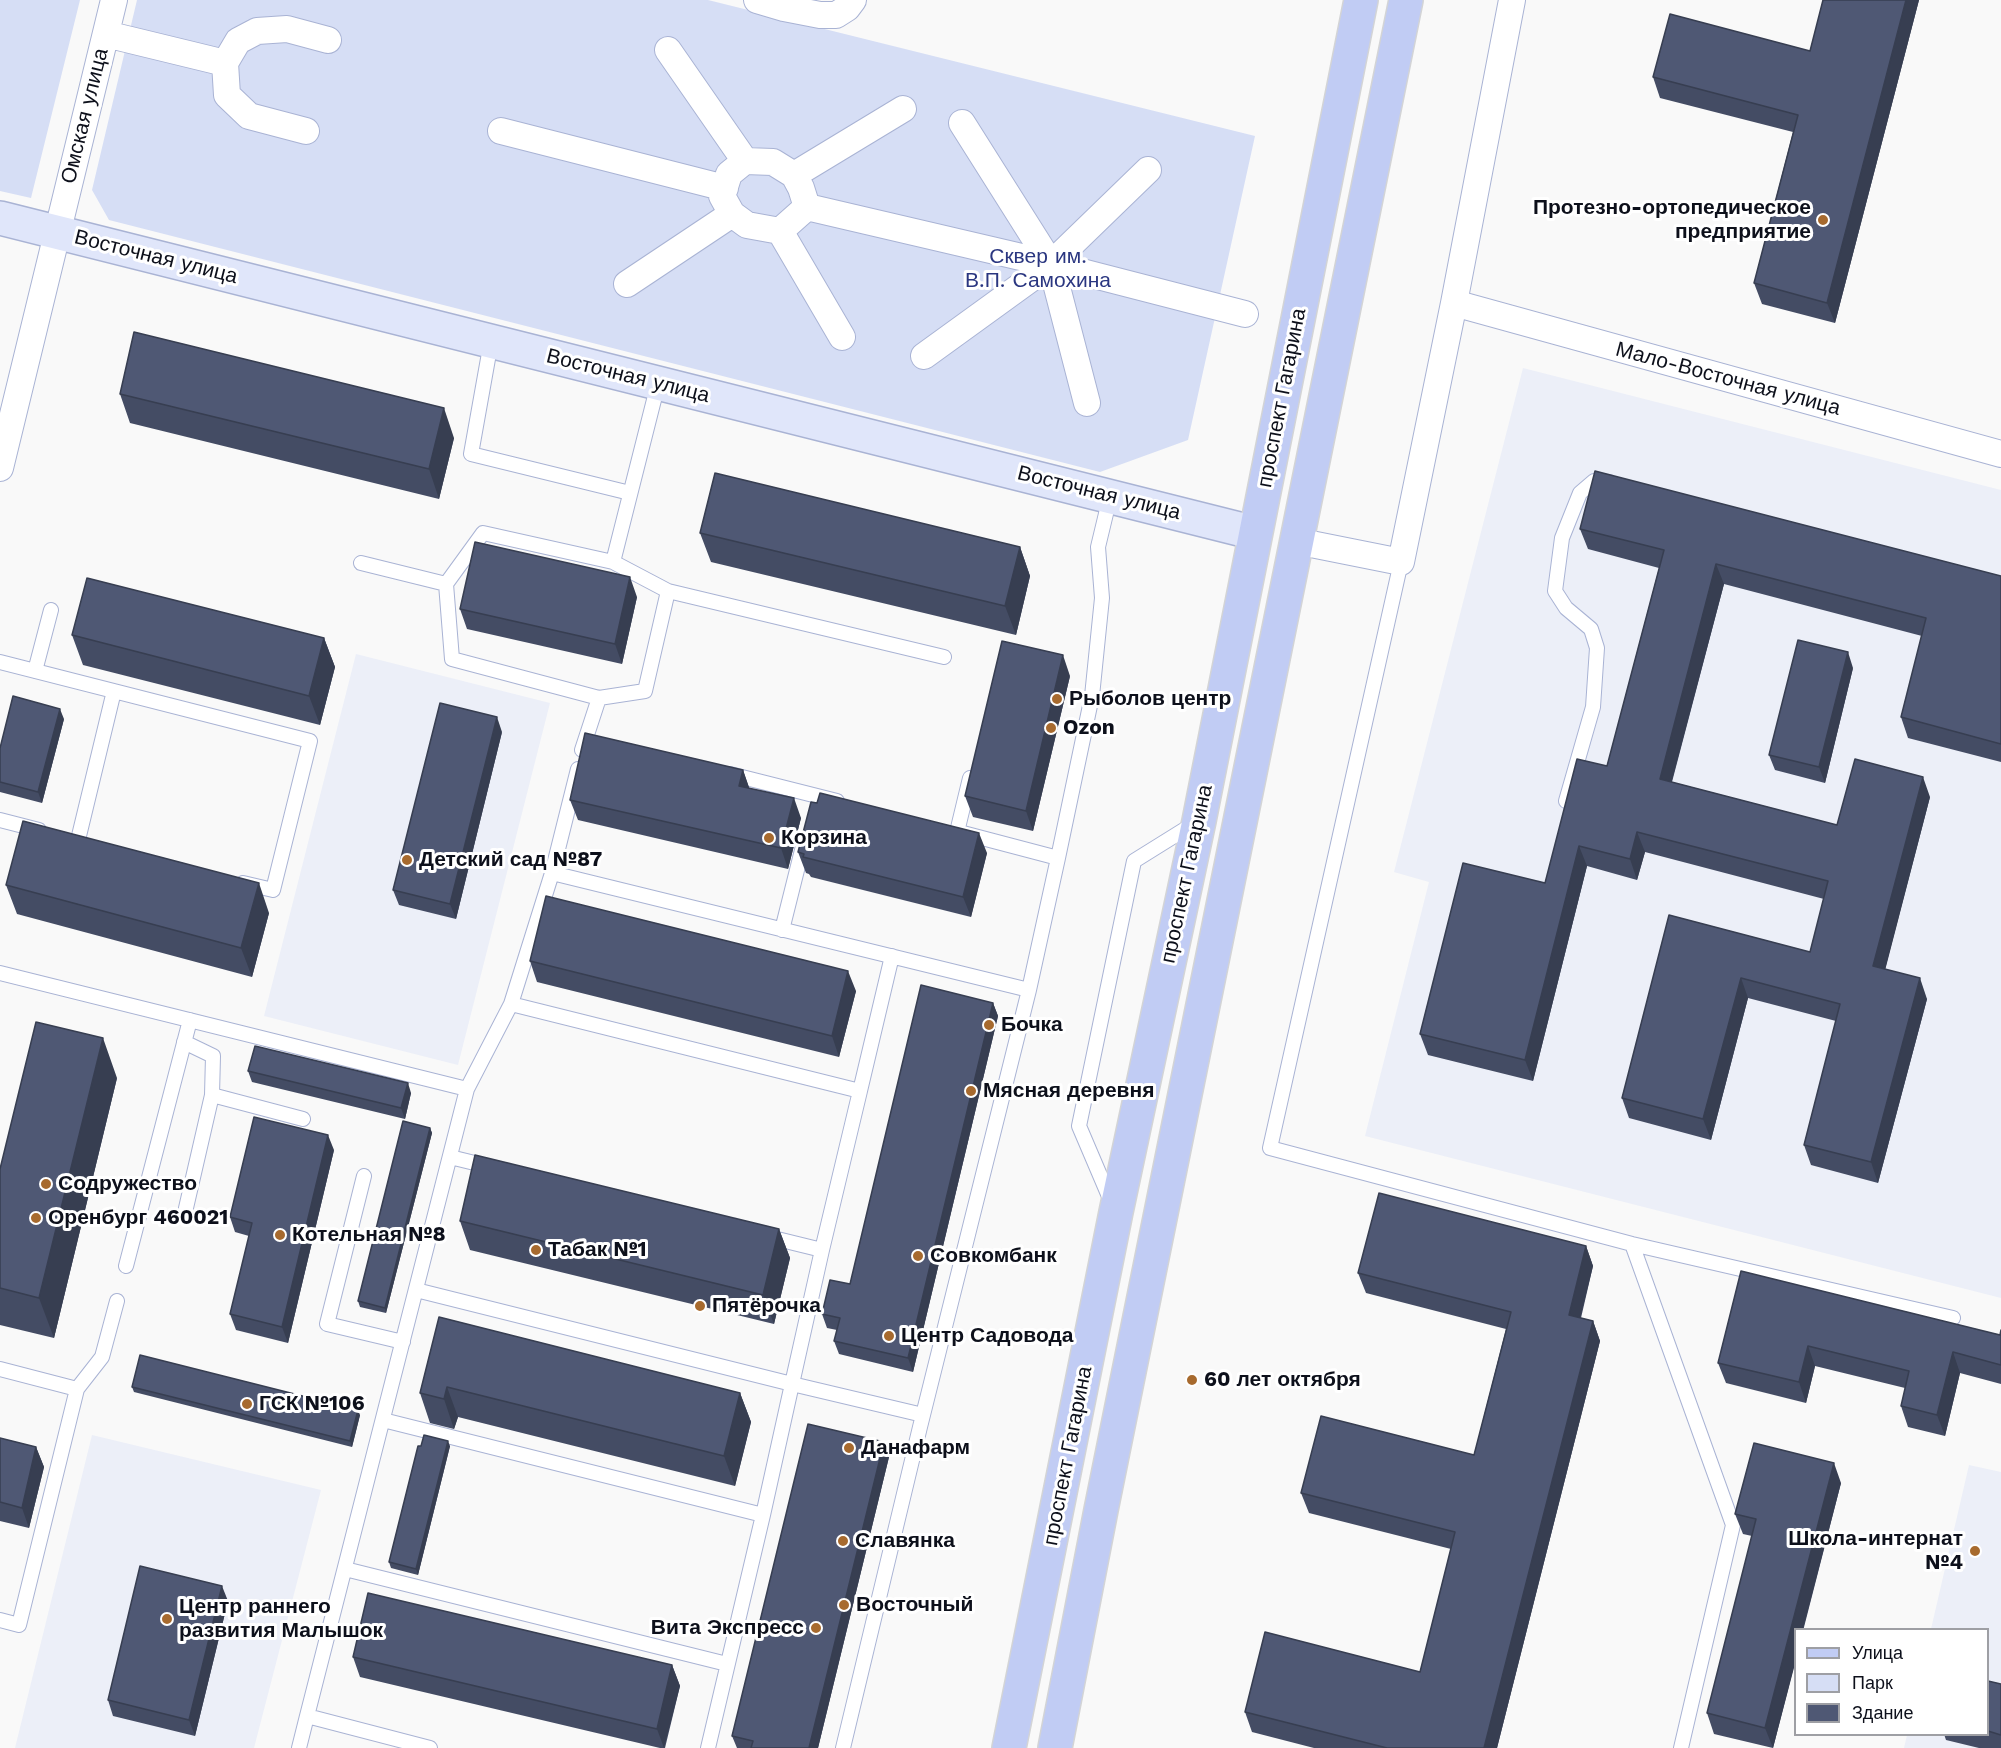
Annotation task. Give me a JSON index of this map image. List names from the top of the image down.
{
  "streets": {
    "main road": ["Восточная улица", "проспект Гагарина"],
    "street": ["Омская улица", "Мало-Восточная улица"]
  },
  "crossings": [
    ["Омская улица", "Восточная улица"],
    ["Восточная улица", "проспект Гагарина"]
  ],
  "parks": ["Сквер им. В.П. Самохина"],
  "places": [
    "Протезно-ортопедическое предприятие",
    "Рыболов центр",
    "Ozon",
    "Корзина",
    "Детский сад №87",
    "Бочка",
    "Мясная деревня",
    "Содружество",
    "Оренбург 460021",
    "Котельная №8",
    "Табак №1",
    "Совкомбанк",
    "Пятёрочка",
    "Центр Садовода",
    "60 лет октября",
    "ГСК №106",
    "Данафарм",
    "Славянка",
    "Школа-интернат №4",
    "Восточный",
    "Центр раннего развития Малышок",
    "Вита Экспресс"
  ],
  "legend": ["Улица", "Парк", "Здание"]
}
